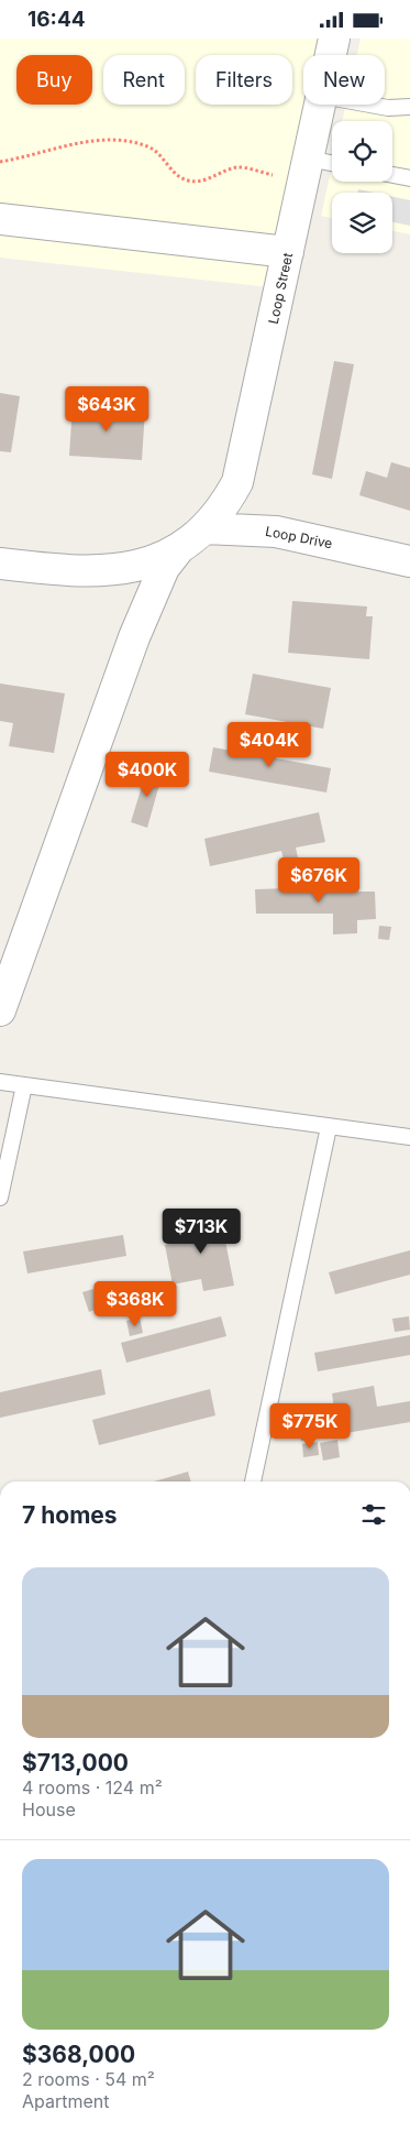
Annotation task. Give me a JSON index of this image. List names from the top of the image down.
{
  "streets": {
    "street": ["Loop Street", "Loop Drive"]
  },
  "crossings": [
    ["Loop Street", "Loop Drive"]
  ],
  "page": {
    "status": "16:44",
    "chip": [
      "Buy",
      "Rent",
      "Filters",
      "New"
    ],
    "price": [
      "$643K",
      "$404K",
      "$400K",
      "$676K",
      "$713K",
      "$368K",
      "$775K"
    ],
    "heading": "7 homes",
    "list": [
      {
        "name": "$713,000",
        "note": "4 rooms · 124 m² · House"
      },
      {
        "name": "$368,000",
        "note": "2 rooms · 54 m² · Apartment"
      }
    ]
  }
}
